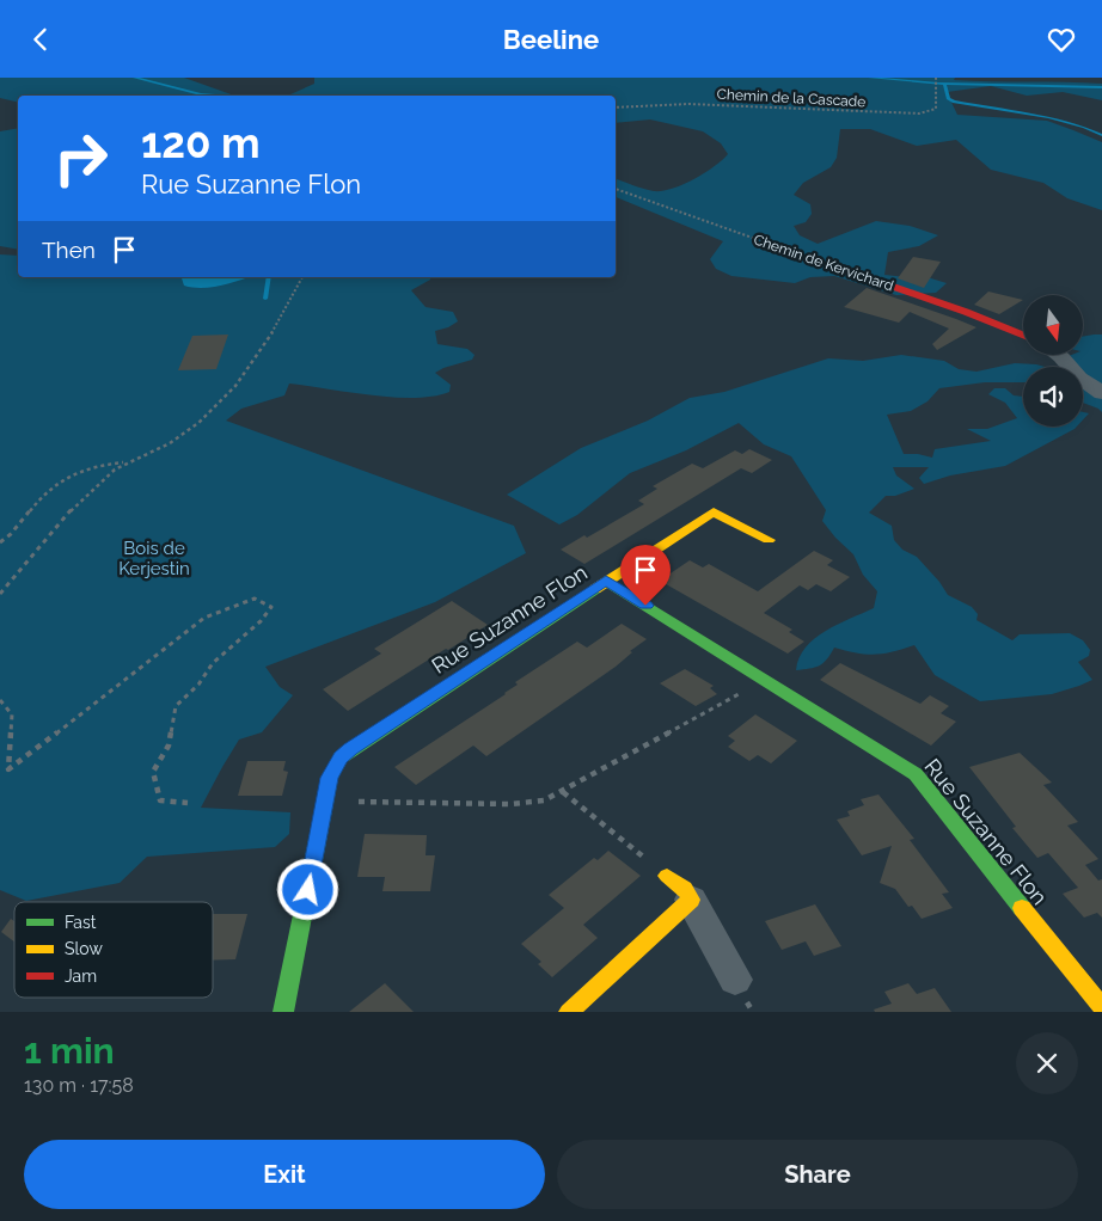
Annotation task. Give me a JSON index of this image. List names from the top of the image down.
{
  "streets": {
    "street": ["Chemin de Kervichard", "Rue Suzanne Flon"],
    "path": ["Chemin de la Cascade"]
  },
  "parks": ["Bois de Kerjestin"],
  "legend": ["Fast", "Slow", "Jam"],
  "north": "bottom",
  "page": {
    "header": "Beeline",
    "turn": ["120 m", "Rue Suzanne Flon"],
    "then": "Then",
    "heading": ["1 min", "130 m · 17:58"],
    "buttons": ["Exit", "Share"]
  }
}
